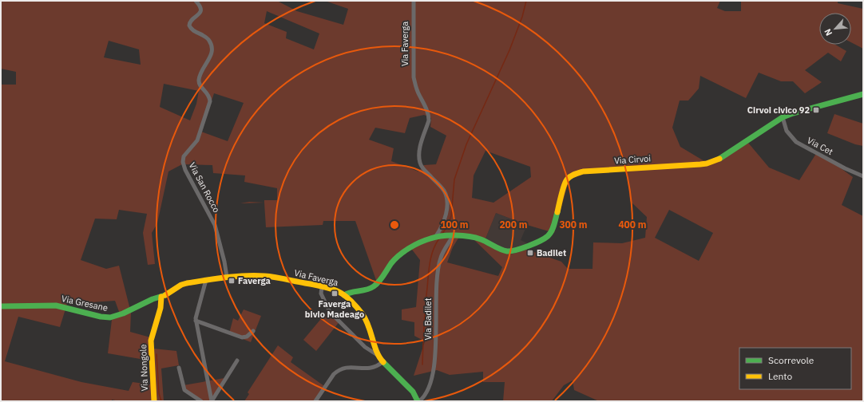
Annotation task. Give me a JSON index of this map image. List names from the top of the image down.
{
  "streets": {
    "street": [
      "Via Faverga",
      "Via Cet",
      "Via Cirvoi",
      "Via San Rocco",
      "Via Gresane",
      "Via Badilet",
      "Via Nongole"
    ]
  },
  "crossings": [
    ["Via Faverga", "Via Cirvoi"],
    ["Via Faverga", "Via San Rocco"],
    ["Via Faverga", "Via Gresane"],
    ["Via Faverga", "Via Nongole"],
    ["Via Cet", "Via Cirvoi"],
    ["Via Cirvoi", "Via Badilet"],
    ["Via Gresane", "Via Nongole"]
  ],
  "places": {
    "transit": [
      "Cirvoi civico 92",
      "Badilet",
      "Faverga",
      "Faverga bivio Madeago"
    ]
  },
  "legend": ["Scorrevole", "Lento"],
  "north": "bottom left",
  "rings": [
    "100 m",
    "200 m",
    "300 m",
    "400 m"
  ]
}
